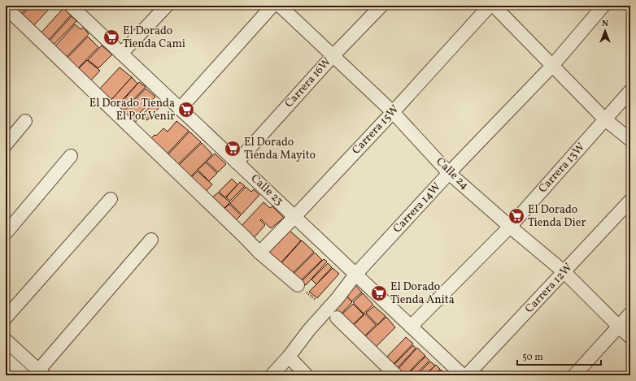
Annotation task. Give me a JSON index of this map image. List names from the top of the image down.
{
  "streets": {
    "street": [
      "Carrera 16W",
      "Carrera 15W",
      "Carrera 13W",
      "Calle 24",
      "Calle 23",
      "Carrera 14W",
      "Carrera 12W"
    ]
  },
  "crossings": [
    ["Carrera 16W", "Calle 24"],
    ["Carrera 16W", "Calle 23"],
    ["Carrera 15W", "Calle 24"],
    ["Carrera 15W", "Calle 23"],
    ["Carrera 13W", "Calle 24"],
    ["Carrera 13W", "Calle 23"],
    ["Calle 24", "Carrera 14W"],
    ["Calle 24", "Carrera 12W"],
    ["Calle 23", "Carrera 14W"]
  ],
  "places": {
    "supermarket": [
      "El Dorado Tienda Cami",
      "El Dorado Tienda El Por Venir",
      "El Dorado Tienda Mayito",
      "El Dorado Tienda Dier",
      "El Dorado Tienda Anita"
    ]
  },
  "scale_bar": "50 m",
  "north": "top"
}
